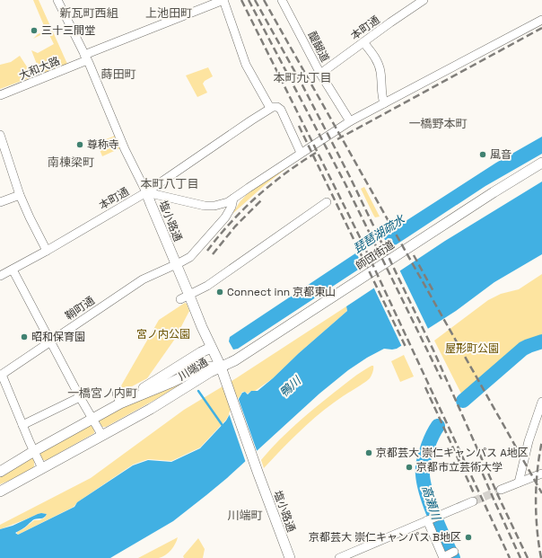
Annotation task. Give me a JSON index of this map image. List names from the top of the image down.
{
  "streets": {
    "street": [
      "本町通",
      "醍醐道",
      "大和大路",
      "塩小路通",
      "師団街道",
      "鞘町通",
      "川端通"
    ]
  },
  "crossings": [
    ["本町通", "醍醐道"],
    ["本町通", "塩小路通"],
    ["大和大路", "塩小路通"],
    ["塩小路通", "師団街道"],
    ["塩小路通", "鞘町通"],
    ["塩小路通", "川端通"],
    ["師団街道", "川端通"]
  ],
  "districts": [
    "新瓦町西組",
    "上池田町",
    "蒔田町",
    "本町九丁目",
    "一橋野本町",
    "南棟梁町",
    "本町八丁目",
    "一橋宮ノ内町",
    "川端町"
  ],
  "water": ["琵琶湖疏水", "鴨川", "高瀬川"],
  "parks": ["宮ノ内公園", "屋形町公園"],
  "places": [
    "三十三間堂",
    "尊称寺",
    "風音",
    "Connect inn 京都東山",
    "昭和保育園",
    "京都芸大 崇仁キャンパス A地区",
    "京都市立芸術大学",
    "京都芸大 崇仁キャンパス B地区"
  ]
}
